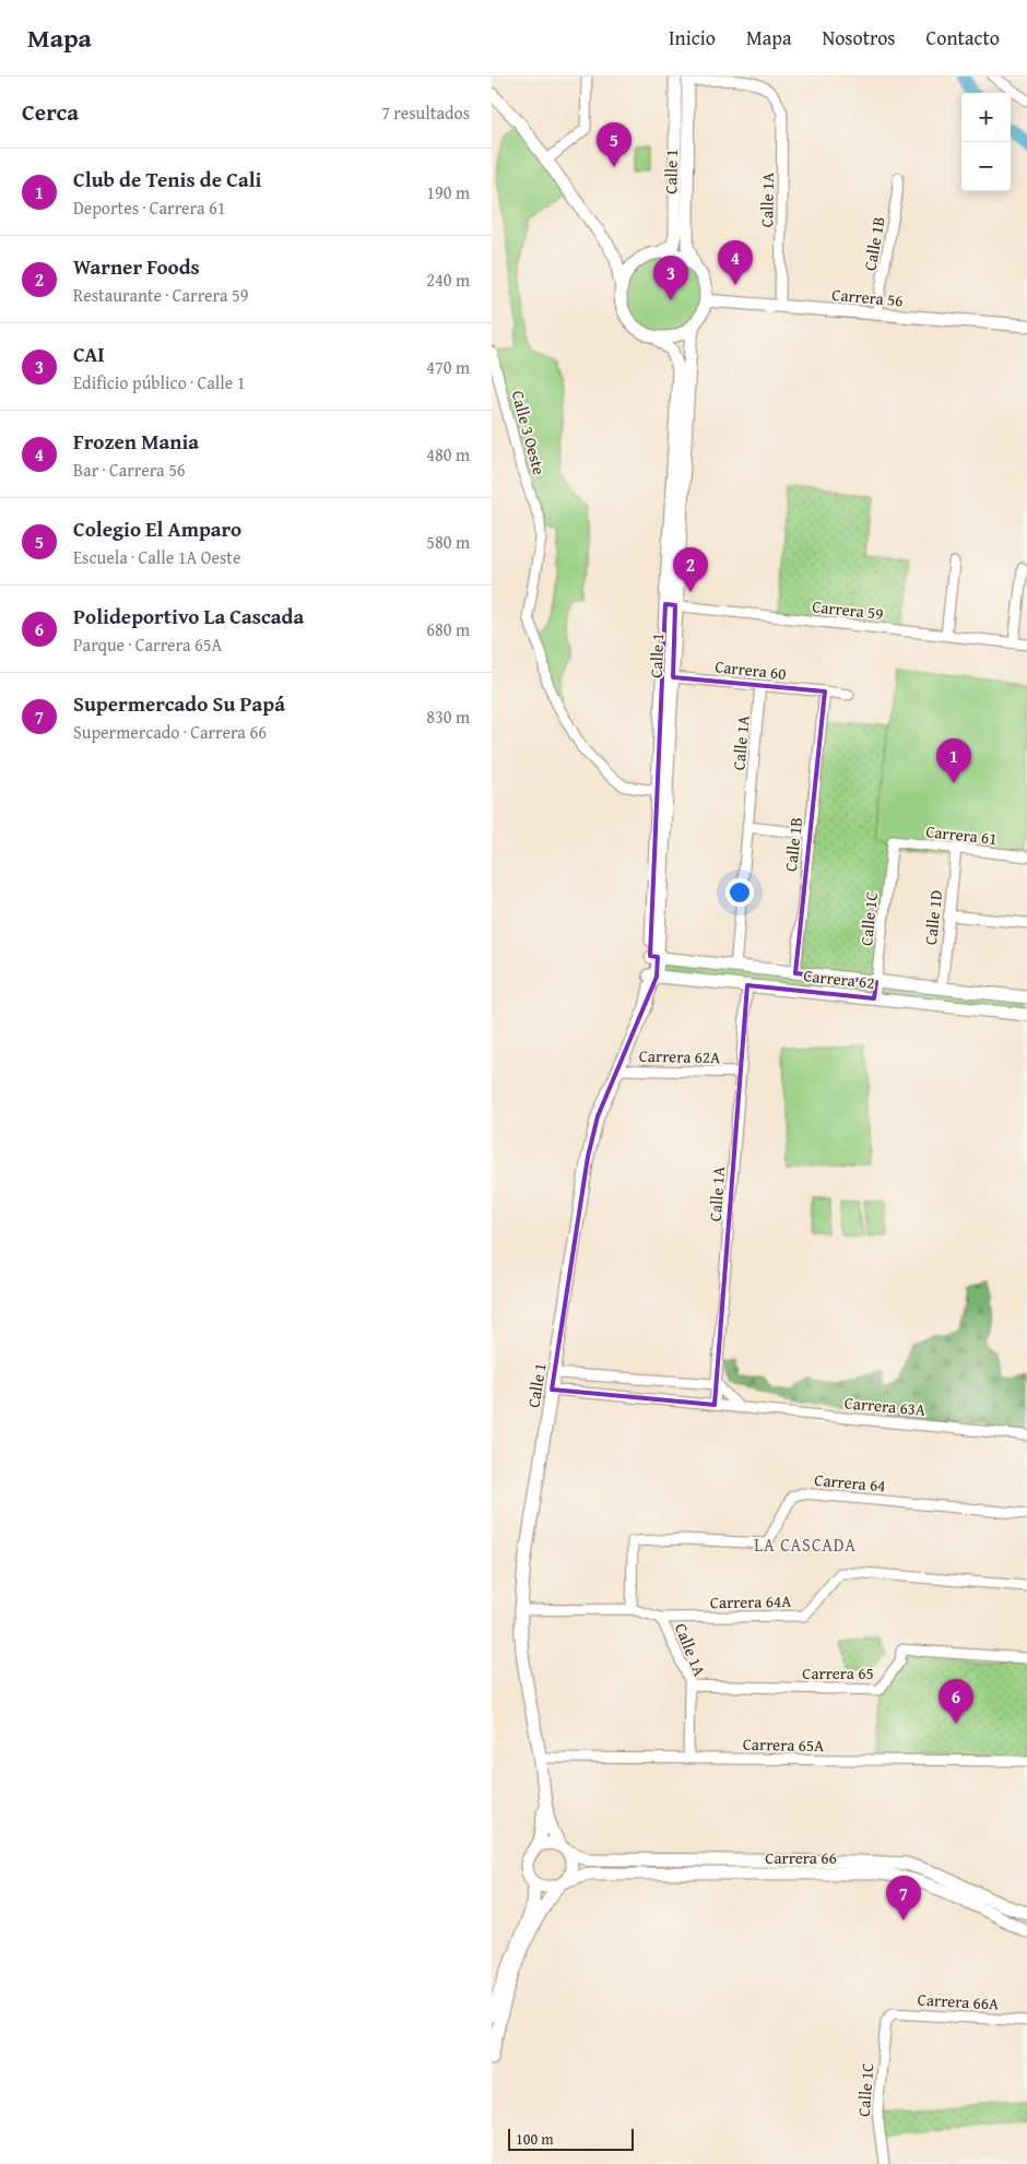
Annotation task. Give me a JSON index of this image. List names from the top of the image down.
{
  "streets": {
    "main road": [
      "Calle 1",
      "Carrera 56",
      "Carrera 62",
      "Carrera 66"
    ],
    "street": [
      "Calle 1A",
      "Calle 1B",
      "Calle 3 Oeste",
      "Carrera 59",
      "Carrera 60",
      "Carrera 61",
      "Calle 1D",
      "Calle 1C",
      "Carrera 62A",
      "Carrera 63A",
      "Carrera 64",
      "Carrera 64A",
      "Carrera 65",
      "Carrera 65A",
      "Carrera 66A"
    ]
  },
  "crossings": [
    ["Calle 1", "Calle 1A"],
    ["Calle 1", "Carrera 56"],
    ["Calle 1", "Calle 3 Oeste"],
    ["Calle 1", "Carrera 59"],
    ["Calle 1", "Carrera 60"],
    ["Calle 1", "Carrera 62"],
    ["Calle 1", "Carrera 62A"],
    ["Calle 1", "Carrera 63A"],
    ["Calle 1", "Carrera 64A"],
    ["Calle 1", "Carrera 65A"],
    ["Calle 1", "Carrera 66"],
    ["Calle 1A", "Carrera 56"],
    ["Calle 1A", "Carrera 60"],
    ["Calle 1A", "Carrera 62"],
    ["Calle 1A", "Carrera 62A"],
    ["Calle 1A", "Carrera 63A"],
    ["Calle 1A", "Carrera 64A"],
    ["Calle 1A", "Carrera 65"],
    ["Calle 1A", "Carrera 65A"],
    ["Calle 1B", "Carrera 56"],
    ["Calle 1B", "Carrera 60"],
    ["Calle 1B", "Carrera 62"],
    ["Carrera 61", "Calle 1D"],
    ["Carrera 61", "Calle 1C"],
    ["Calle 1D", "Carrera 62"],
    ["Calle 1C", "Carrera 62"],
    ["Calle 1C", "Carrera 66A"],
    ["Carrera 64", "Carrera 64A"]
  ],
  "districts": ["LA CASCADA"],
  "scale_bar": "100 m",
  "page": {
    "header": "Mapa",
    "nav": [
      "Inicio",
      "Mapa",
      "Nosotros",
      "Contacto"
    ],
    "heading": ["Cerca", "7 resultados"],
    "map_buttons": ["+", "−"],
    "pins": [
      "5",
      "4",
      "3",
      "2",
      "1",
      "6",
      "7"
    ],
    "list": [
      {
        "mark": "1",
        "name": "Club de Tenis de Cali",
        "note": "Deportes · Carrera 61",
        "value": "190 m"
      },
      {
        "mark": "2",
        "name": "Warner Foods",
        "note": "Restaurante · Carrera 59",
        "value": "240 m"
      },
      {
        "mark": "3",
        "name": "CAI",
        "note": "Edificio público · Calle 1",
        "value": "470 m"
      },
      {
        "mark": "4",
        "name": "Frozen Mania",
        "note": "Bar · Carrera 56",
        "value": "480 m"
      },
      {
        "mark": "5",
        "name": "Colegio El Amparo",
        "note": "Escuela · Calle 1A Oeste",
        "value": "580 m"
      },
      {
        "mark": "6",
        "name": "Polideportivo La Cascada",
        "note": "Parque · Carrera 65A",
        "value": "680 m"
      },
      {
        "mark": "7",
        "name": "Supermercado Su Papá",
        "note": "Supermercado · Carrera 66",
        "value": "830 m"
      }
    ],
    "scale": "100 m"
  }
}
